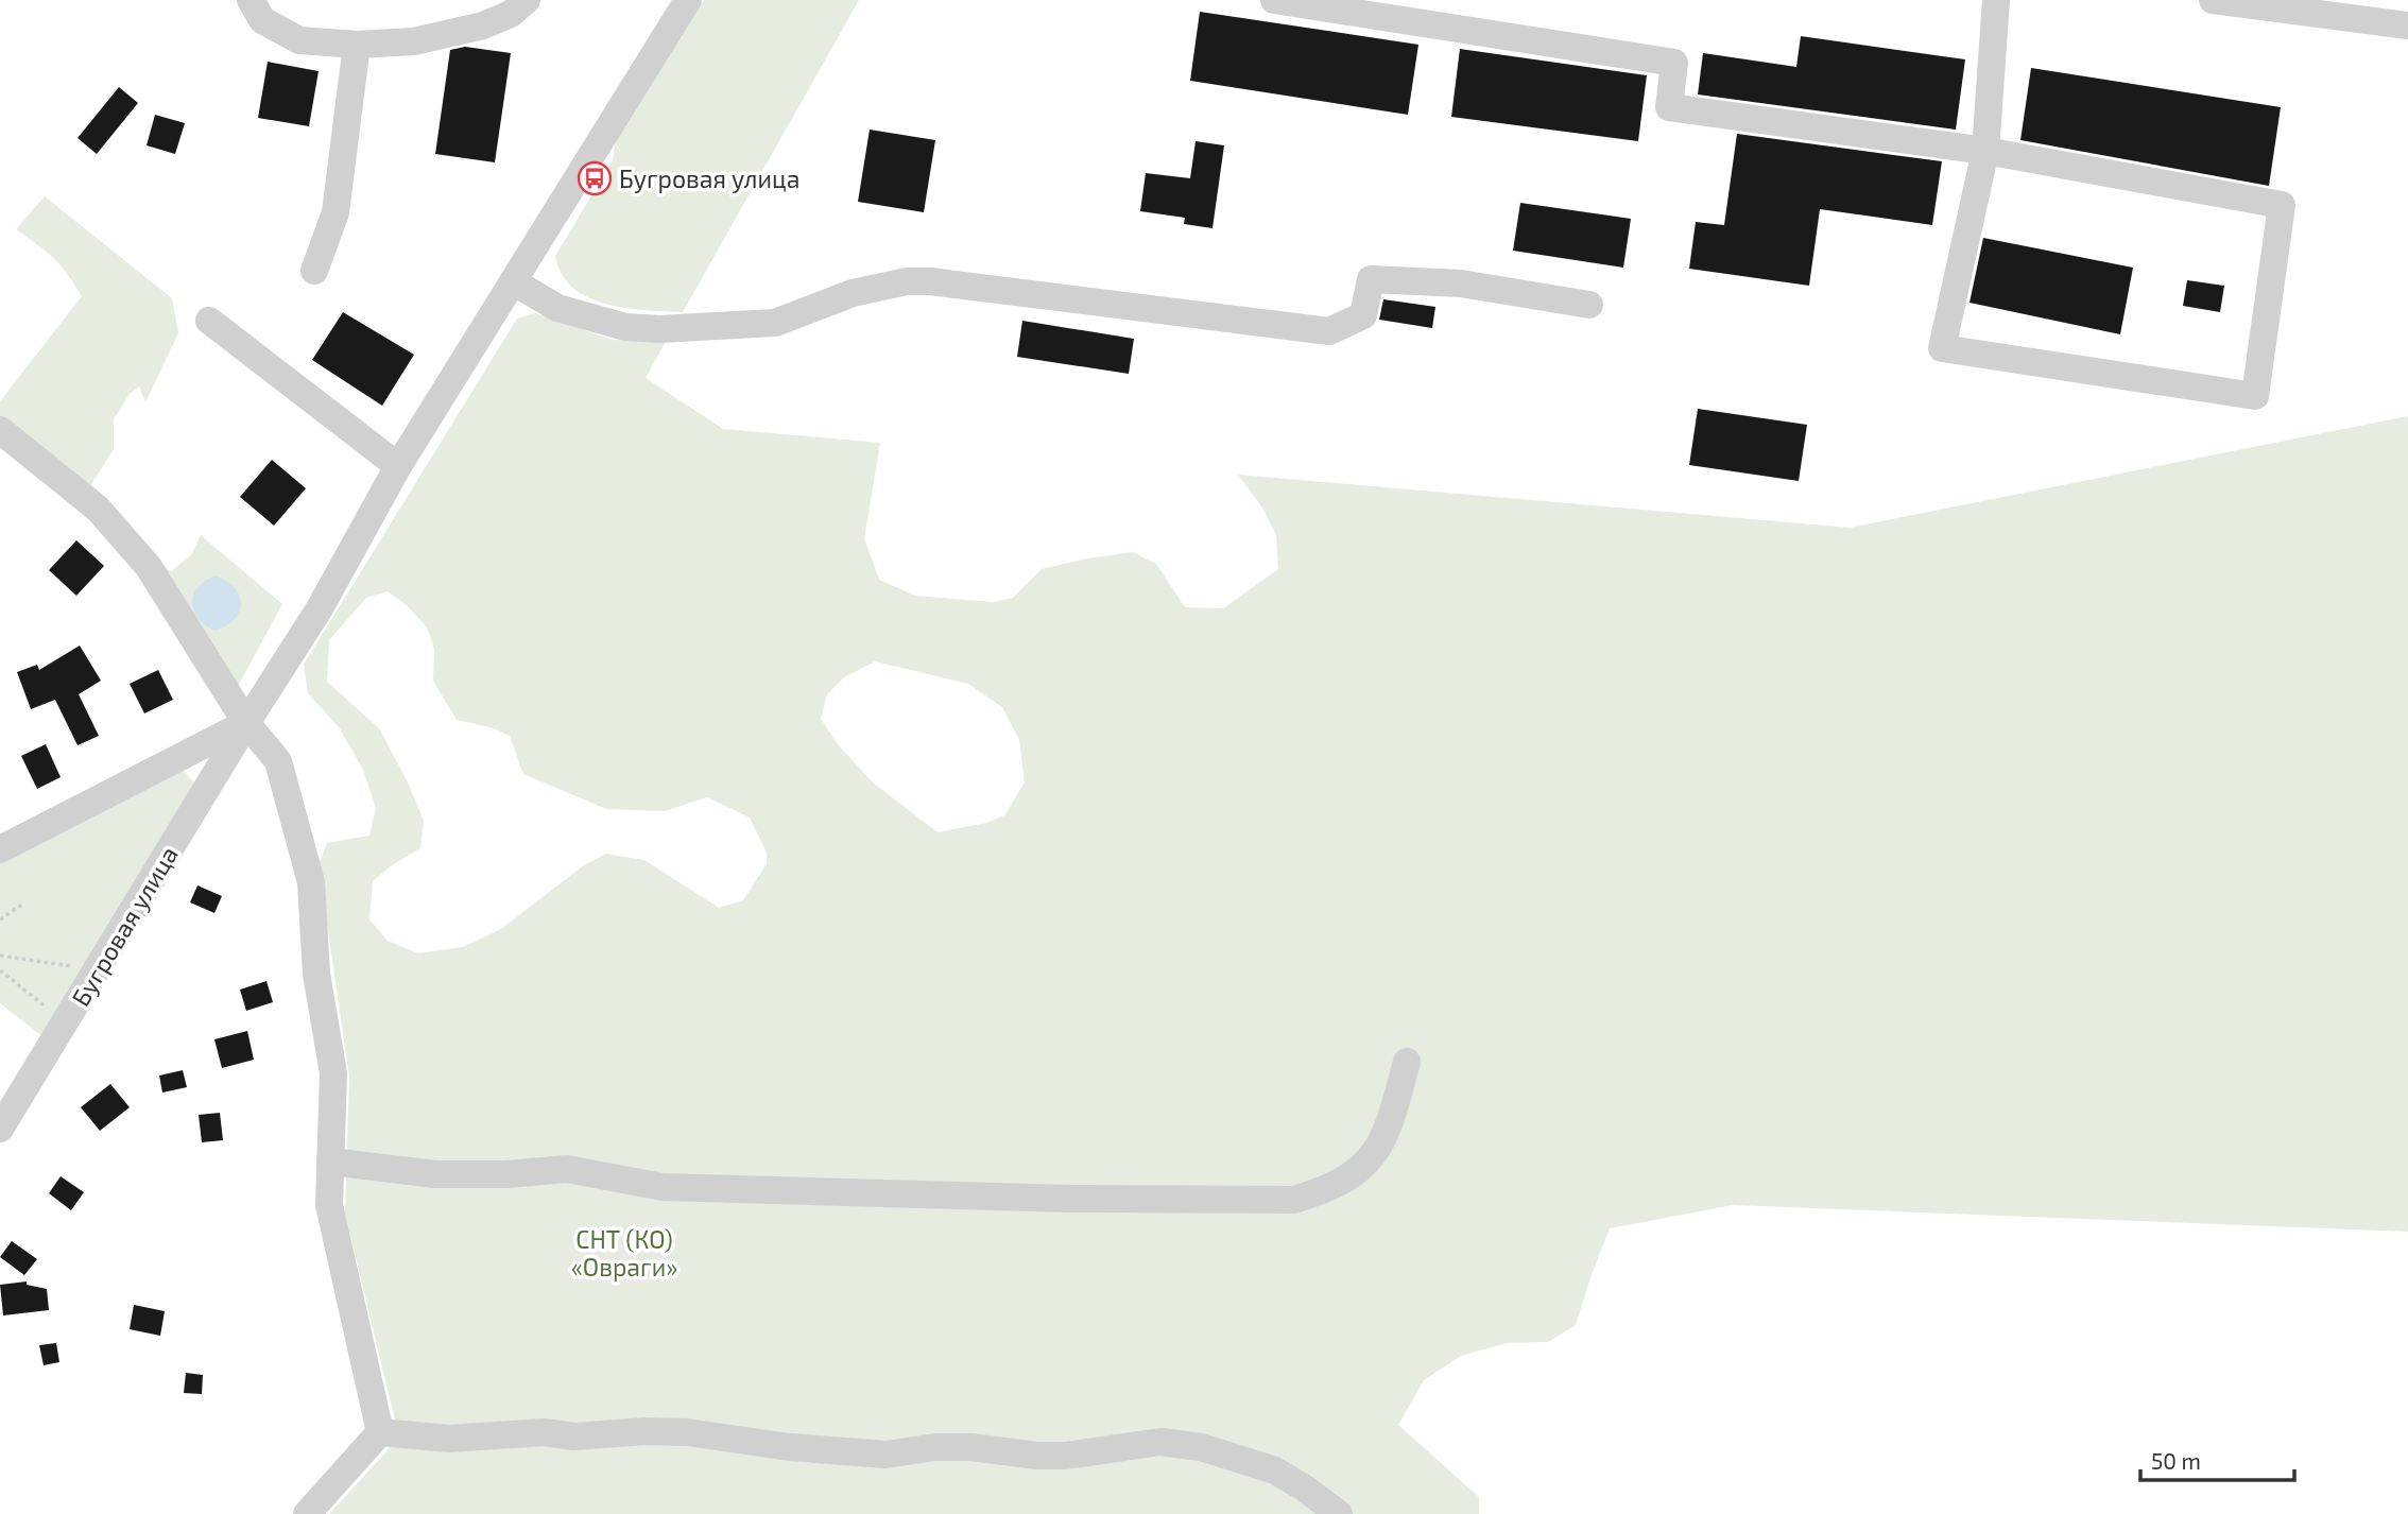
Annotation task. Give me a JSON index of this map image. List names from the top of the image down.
{
  "streets": {
    "street": ["Бугровая улица"]
  },
  "parks": ["СНТ (КО) «Овраги»"],
  "places": {
    "bus stop": ["Бугровая улица"]
  },
  "scale_bar": "50 m"
}
